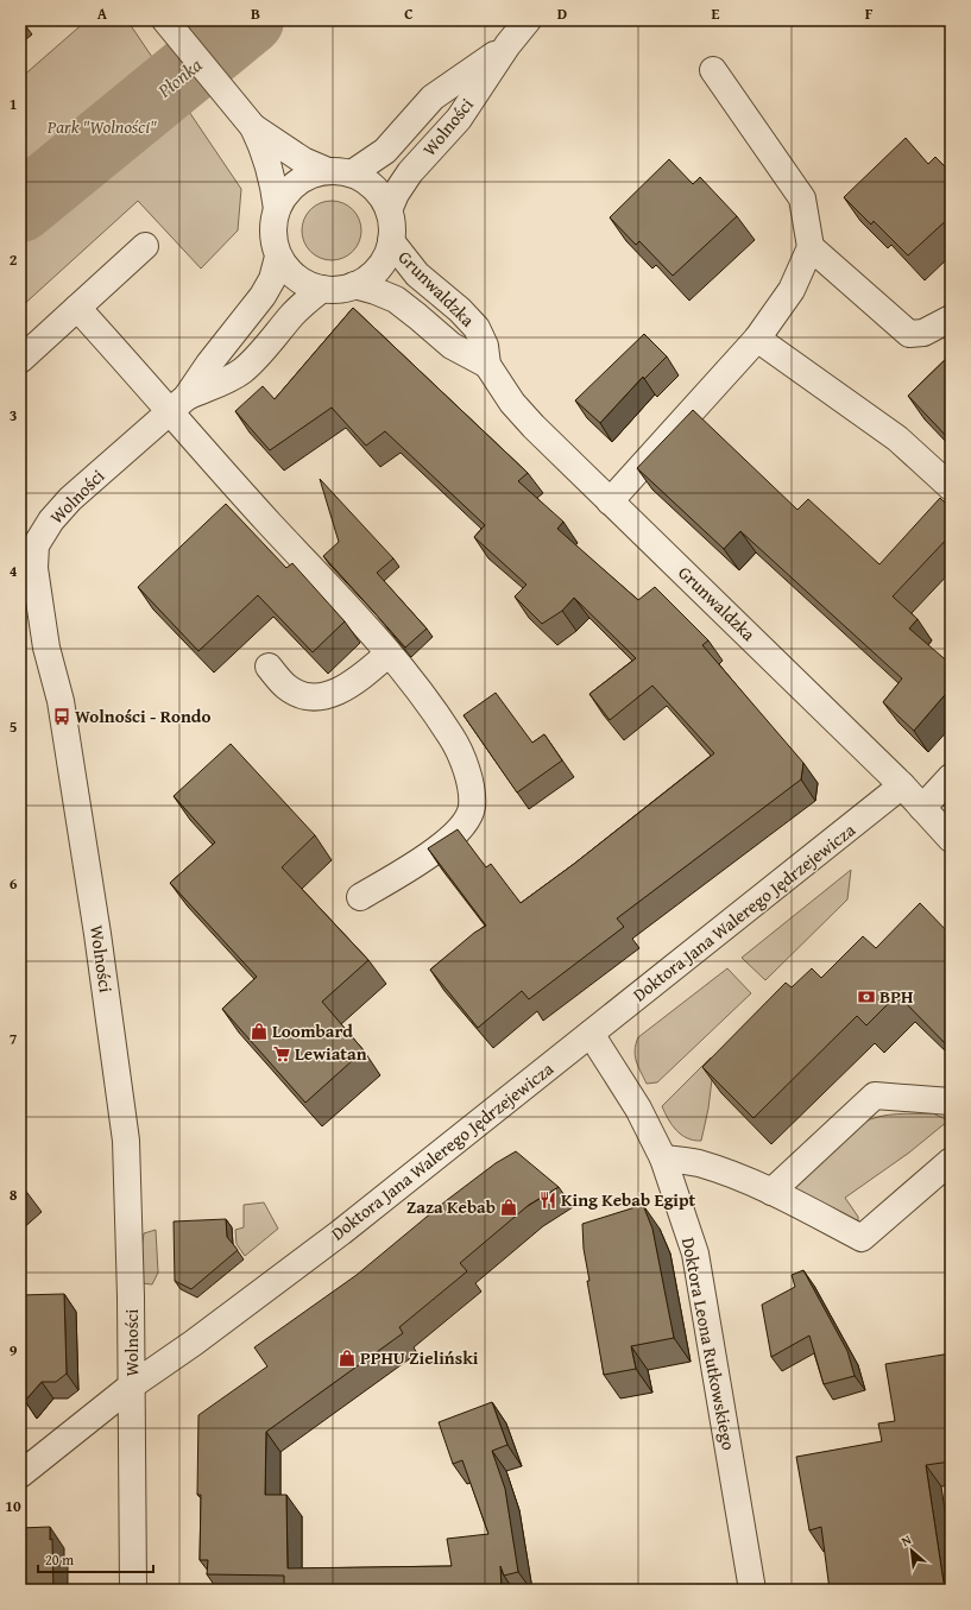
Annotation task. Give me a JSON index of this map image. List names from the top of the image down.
{
  "streets": {
    "street": [
      "Wolności",
      "Grunwaldzka",
      "Doktora Jana Walerego Jędrzejewicza",
      "Doktora Leona Rutkowskiego"
    ]
  },
  "crossings": [
    ["Wolności", "Grunwaldzka"],
    ["Wolności", "Doktora Jana Walerego Jędrzejewicza"],
    ["Grunwaldzka", "Doktora Jana Walerego Jędrzejewicza"],
    ["Doktora Jana Walerego Jędrzejewicza", "Doktora Leona Rutkowskiego"]
  ],
  "water": ["Płonka"],
  "parks": ["Park \"Wolności\""],
  "places": {
    "bus stop": ["Wolności - Rondo"],
    "bank": ["BPH"],
    "shop": ["Loombard", "Zaza Kebab", "PPHU Zieliński"],
    "supermarket": ["Lewiatan"],
    "restaurant": ["King Kebab Egipt"]
  },
  "scale_bar": "20 m",
  "north": "top left",
  "grid": {
    "columns": [
      "A",
      "B",
      "C",
      "D",
      "E",
      "F"
    ],
    "rows": [
      "1",
      "2",
      "3",
      "4",
      "5",
      "6",
      "7",
      "8",
      "9",
      "10"
    ]
  }
}
